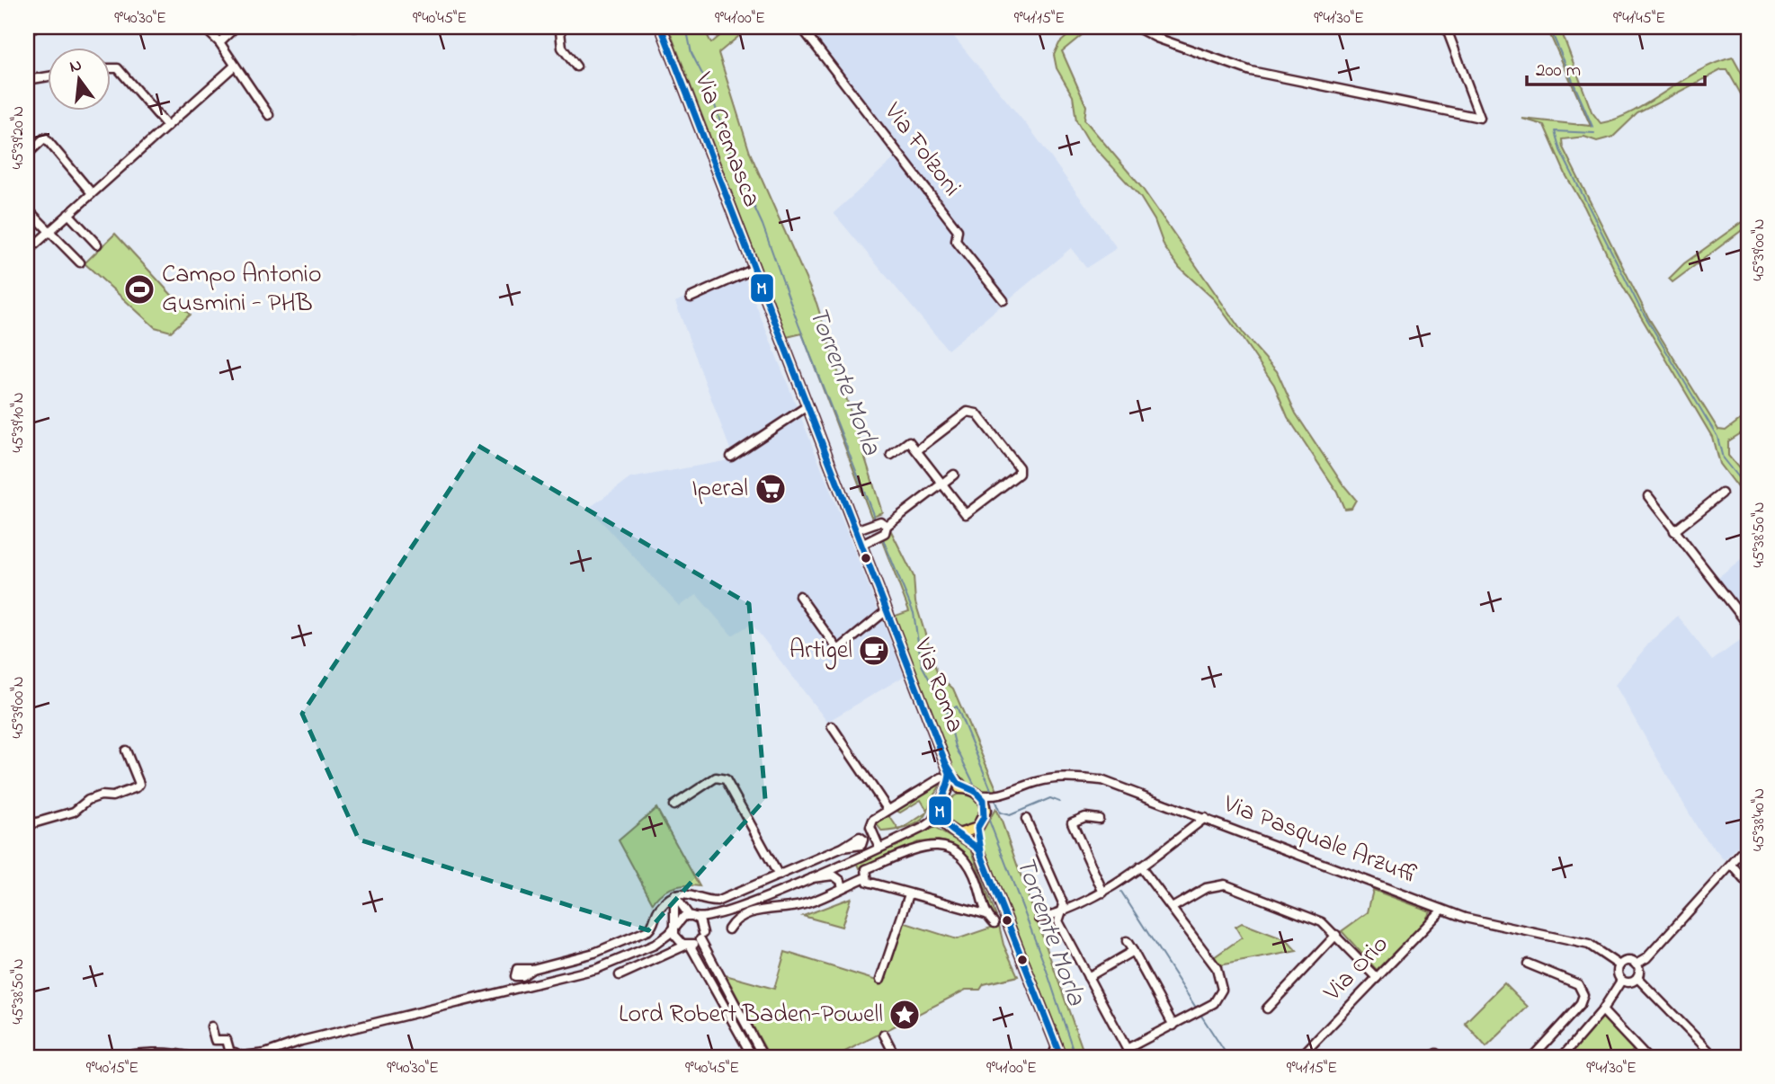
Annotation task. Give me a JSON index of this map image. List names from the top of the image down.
{
  "streets": {
    "main road": ["Via Cremasca", "Via Roma"],
    "street": ["Via Folzoni", "Via Pasquale Arzuffi", "Via Orio"]
  },
  "crossings": [
    ["Via Cremasca", "Via Roma"],
    ["Via Roma", "Via Pasquale Arzuffi"],
    ["Via Pasquale Arzuffi", "Via Orio"]
  ],
  "water": ["Torrente Morla"],
  "places": {
    "sports": ["Campo Antonio Gusmini - PHB"],
    "supermarket": ["Iperal"],
    "cafe": ["Artigel"],
    "place": ["Lord Robert Baden-Powell"]
  },
  "lines": ["transit line M"],
  "scale_bar": "200 m",
  "north": "top",
  "coordinates": [
    "9°40'30\"E",
    "9°40'45\"E",
    "9°41'00\"E",
    "9°41'15\"E",
    "9°41'30\"E",
    "9°41'45\"E",
    "45°39'20\"N",
    "45°39'00\"N",
    "45°39'10\"N",
    "45°38'50\"N",
    "45°38'40\"N",
    "9°40'15\"E"
  ]
}
